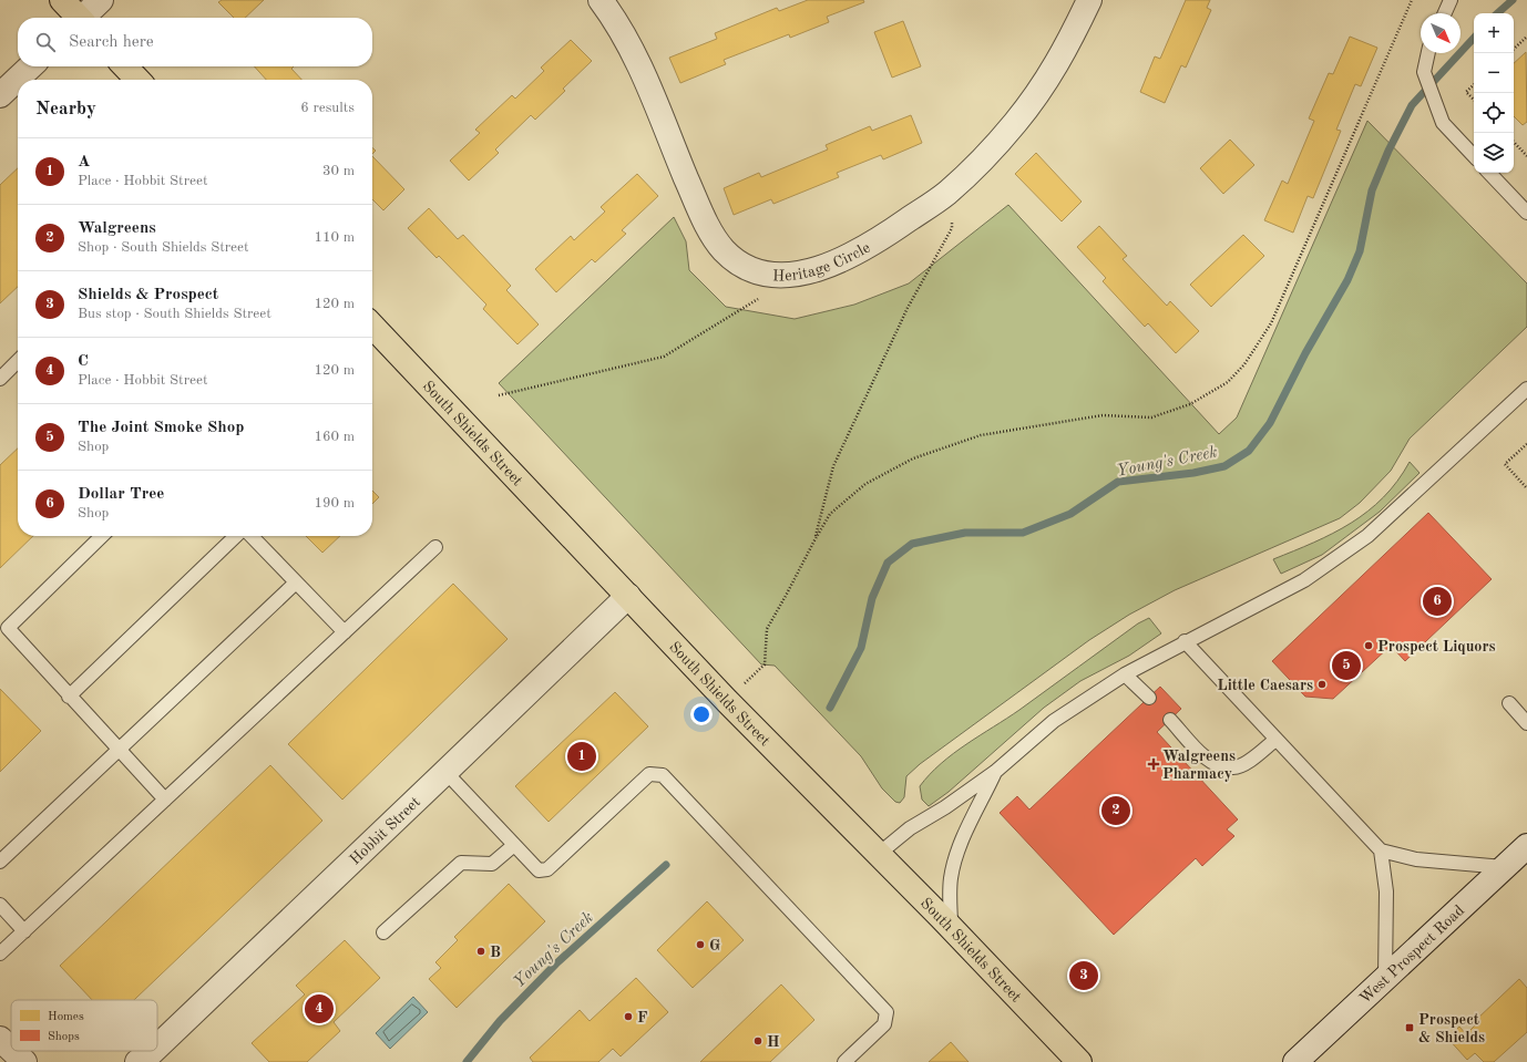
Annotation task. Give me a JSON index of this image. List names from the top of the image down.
{
  "streets": {
    "main road": ["South Shields Street"],
    "street": ["Heritage Circle", "Hobbit Street", "West Prospect Road"]
  },
  "crossings": [
    ["South Shields Street", "Hobbit Street"]
  ],
  "water": ["Young's Creek"],
  "places": {
    "other": [
      "Prospect Liquors",
      "Little Caesars",
      "G",
      "B",
      "F",
      "H"
    ],
    "health": ["Walgreens Pharmacy"],
    "transit": ["Prospect & Shields"]
  },
  "legend": ["Homes", "Shops"],
  "north": "bottom right",
  "page": {
    "map_buttons": ["+", "−"],
    "search": "Search here",
    "heading": ["Nearby", "6 results"],
    "list": [
      {
        "mark": "1",
        "name": "A",
        "note": "Place · Hobbit Street",
        "value": "30 m"
      },
      {
        "mark": "2",
        "name": "Walgreens",
        "note": "Shop · South Shields Street",
        "value": "110 m"
      },
      {
        "mark": "3",
        "name": "Shields & Prospect",
        "note": "Bus stop · South Shields Street",
        "value": "120 m"
      },
      {
        "mark": "4",
        "name": "C",
        "note": "Place · Hobbit Street",
        "value": "120 m"
      },
      {
        "mark": "5",
        "name": "The Joint Smoke Shop",
        "note": "Shop",
        "value": "160 m"
      },
      {
        "mark": "6",
        "name": "Dollar Tree",
        "note": "Shop",
        "value": "190 m"
      }
    ],
    "pins": [
      "6",
      "5",
      "1",
      "2",
      "3",
      "4"
    ]
  }
}
